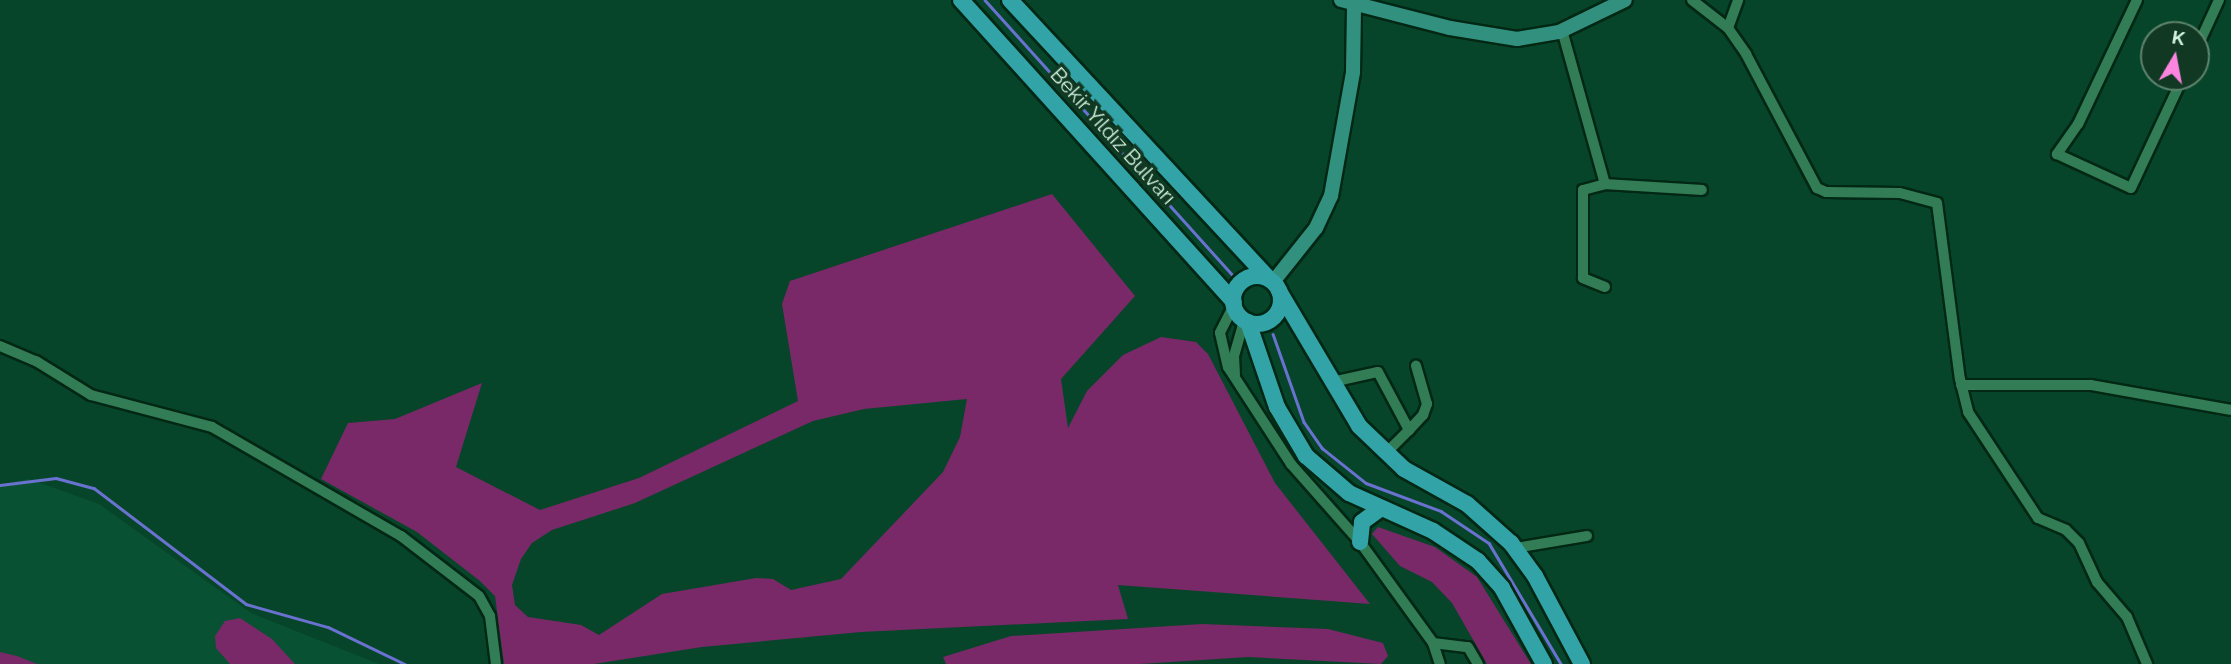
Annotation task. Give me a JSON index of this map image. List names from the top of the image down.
{
  "streets": {
    "main road": ["Bekir Yıldız Bulvarı"]
  },
  "north": "top"
}
